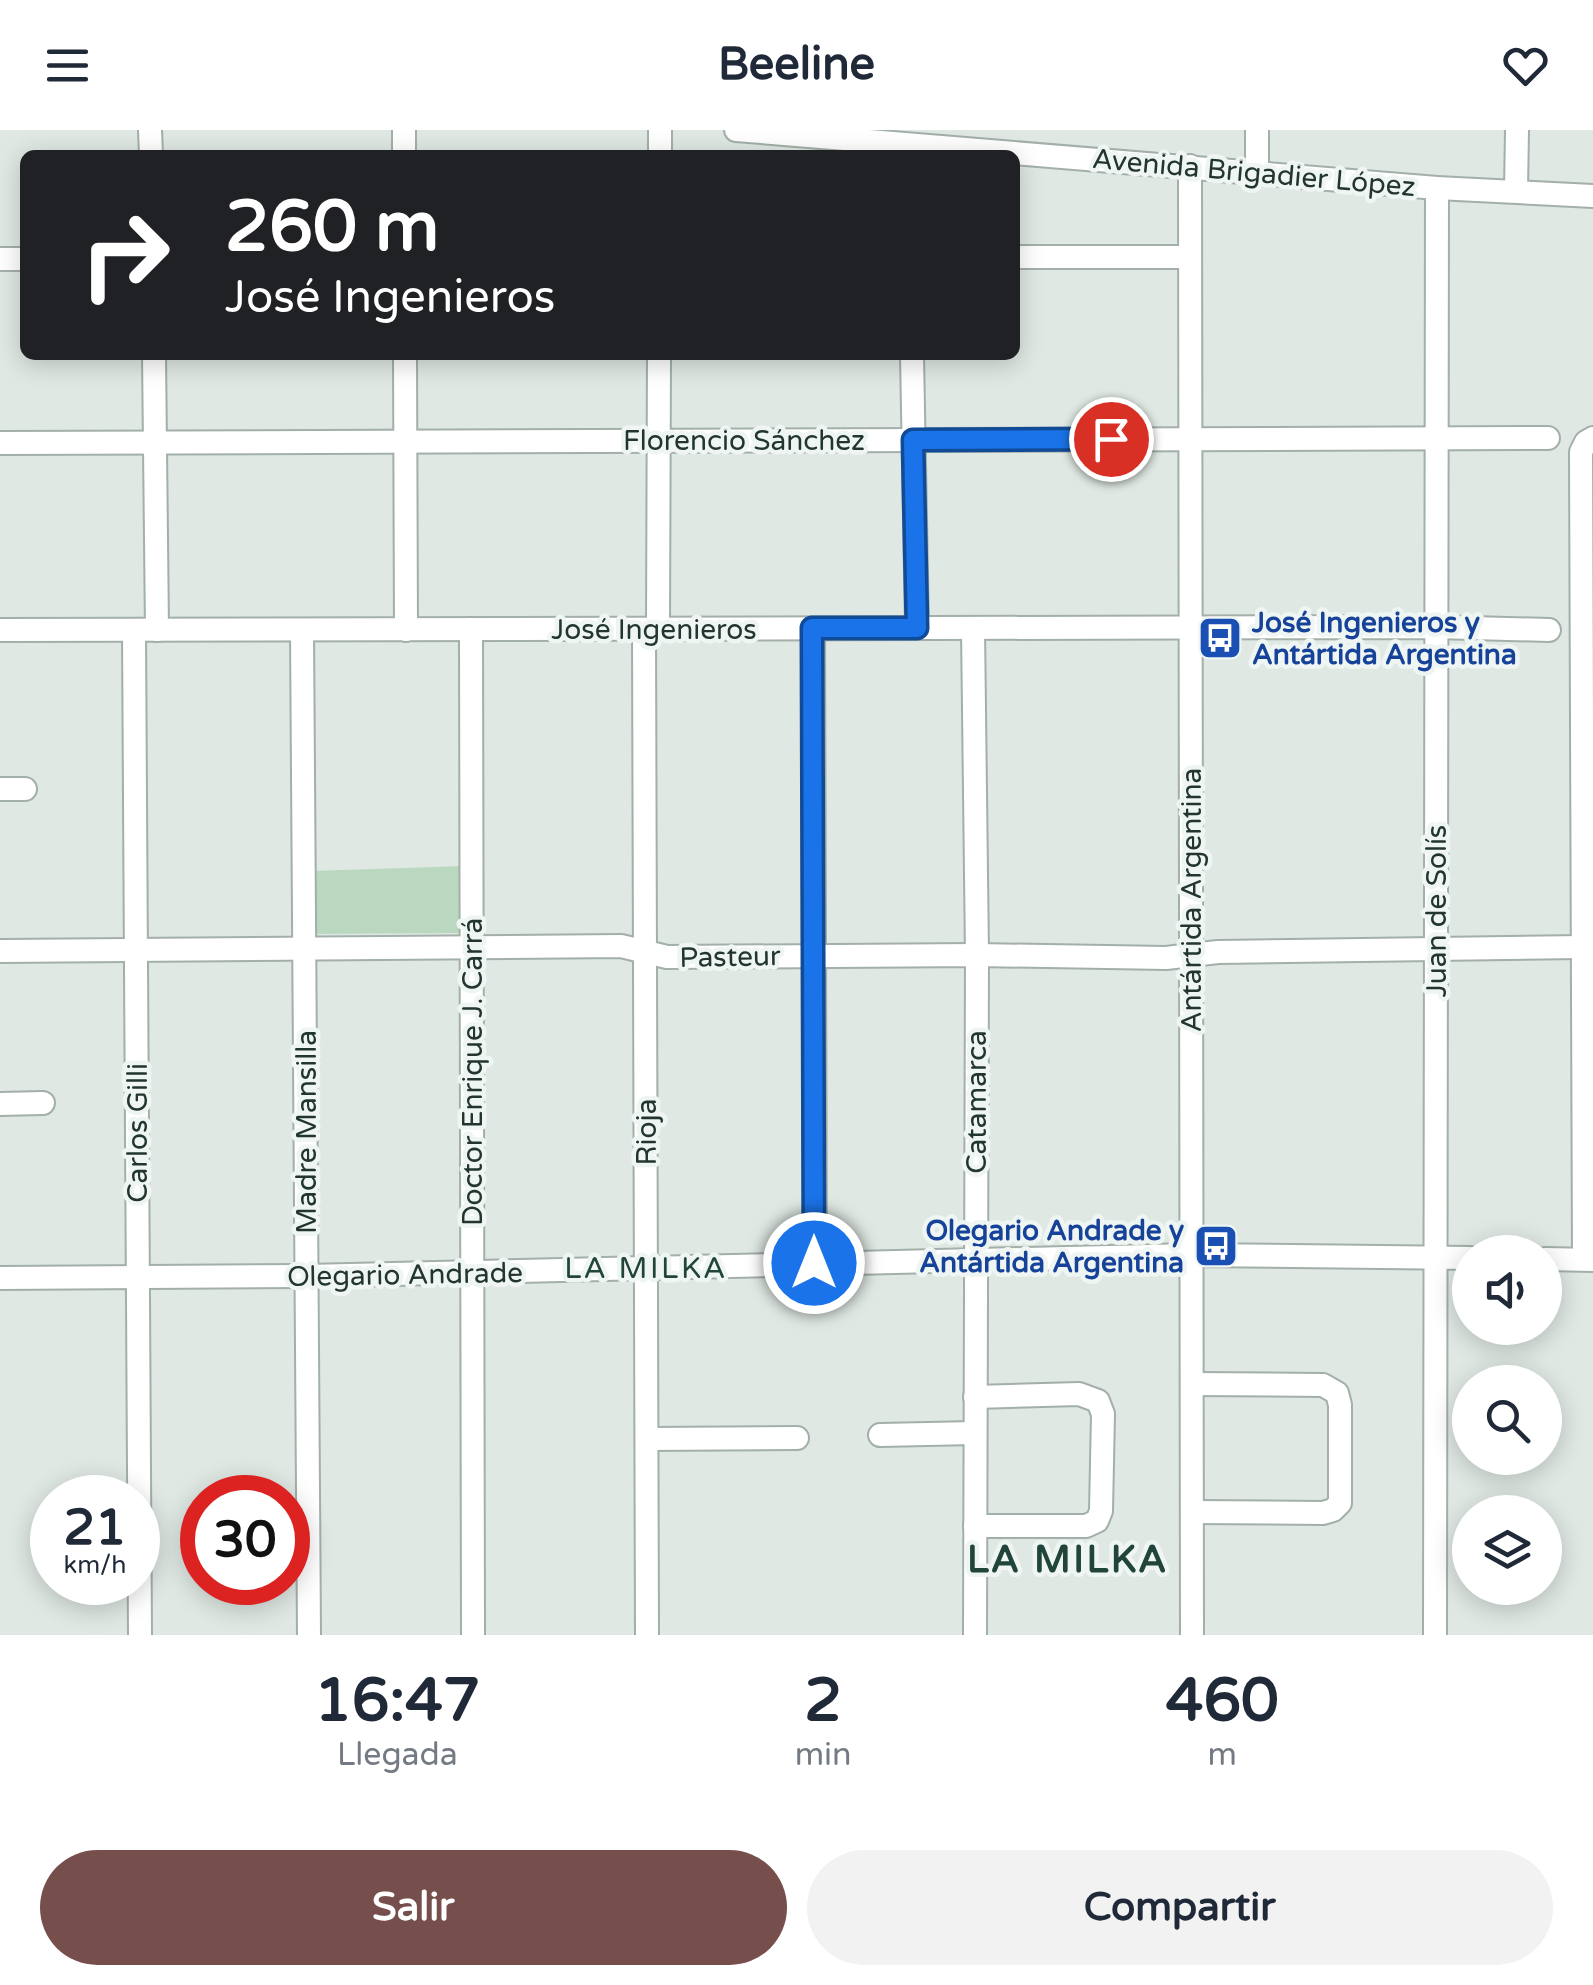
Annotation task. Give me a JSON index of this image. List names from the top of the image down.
{
  "streets": {
    "street": [
      "Avenida Brigadier López",
      "Florencio Sánchez",
      "José Ingenieros",
      "Antártida Argentina",
      "Juan de Solís",
      "Pasteur",
      "Doctor Enrique J. Carrá",
      "Catamarca",
      "Madre Mansilla",
      "Rioja",
      "Carlos Gilli",
      "Olegario Andrade"
    ]
  },
  "crossings": [
    ["Avenida Brigadier López", "Antártida Argentina"],
    ["Avenida Brigadier López", "Juan de Solís"],
    ["Florencio Sánchez", "Antártida Argentina"],
    ["Florencio Sánchez", "Juan de Solís"],
    ["Florencio Sánchez", "Rioja"],
    ["Florencio Sánchez", "Carlos Gilli"],
    ["José Ingenieros", "Antártida Argentina"],
    ["José Ingenieros", "Juan de Solís"],
    ["José Ingenieros", "Doctor Enrique J. Carrá"],
    ["José Ingenieros", "Catamarca"],
    ["José Ingenieros", "Madre Mansilla"],
    ["José Ingenieros", "Rioja"],
    ["José Ingenieros", "Carlos Gilli"],
    ["Antártida Argentina", "Pasteur"],
    ["Antártida Argentina", "Olegario Andrade"],
    ["Juan de Solís", "Pasteur"],
    ["Juan de Solís", "Olegario Andrade"],
    ["Pasteur", "Doctor Enrique J. Carrá"],
    ["Pasteur", "Catamarca"],
    ["Pasteur", "Madre Mansilla"],
    ["Pasteur", "Rioja"],
    ["Pasteur", "Carlos Gilli"],
    ["Doctor Enrique J. Carrá", "Olegario Andrade"],
    ["Catamarca", "Olegario Andrade"],
    ["Madre Mansilla", "Olegario Andrade"],
    ["Rioja", "Olegario Andrade"],
    ["Carlos Gilli", "Olegario Andrade"]
  ],
  "districts": ["LA MILKA", "LA MILKA"],
  "places": {
    "bus stop": ["José Ingenieros y Antártida Argentina", "Olegario Andrade y Antártida Argentina"]
  },
  "page": {
    "header": "Beeline",
    "turn": ["260 m", "José Ingenieros"],
    "speed": "21 km/h",
    "limit": "30",
    "eta": [
      "16:47",
      "Llegada",
      "2",
      "min",
      "460",
      "m"
    ],
    "buttons": ["Salir", "Compartir"]
  }
}
